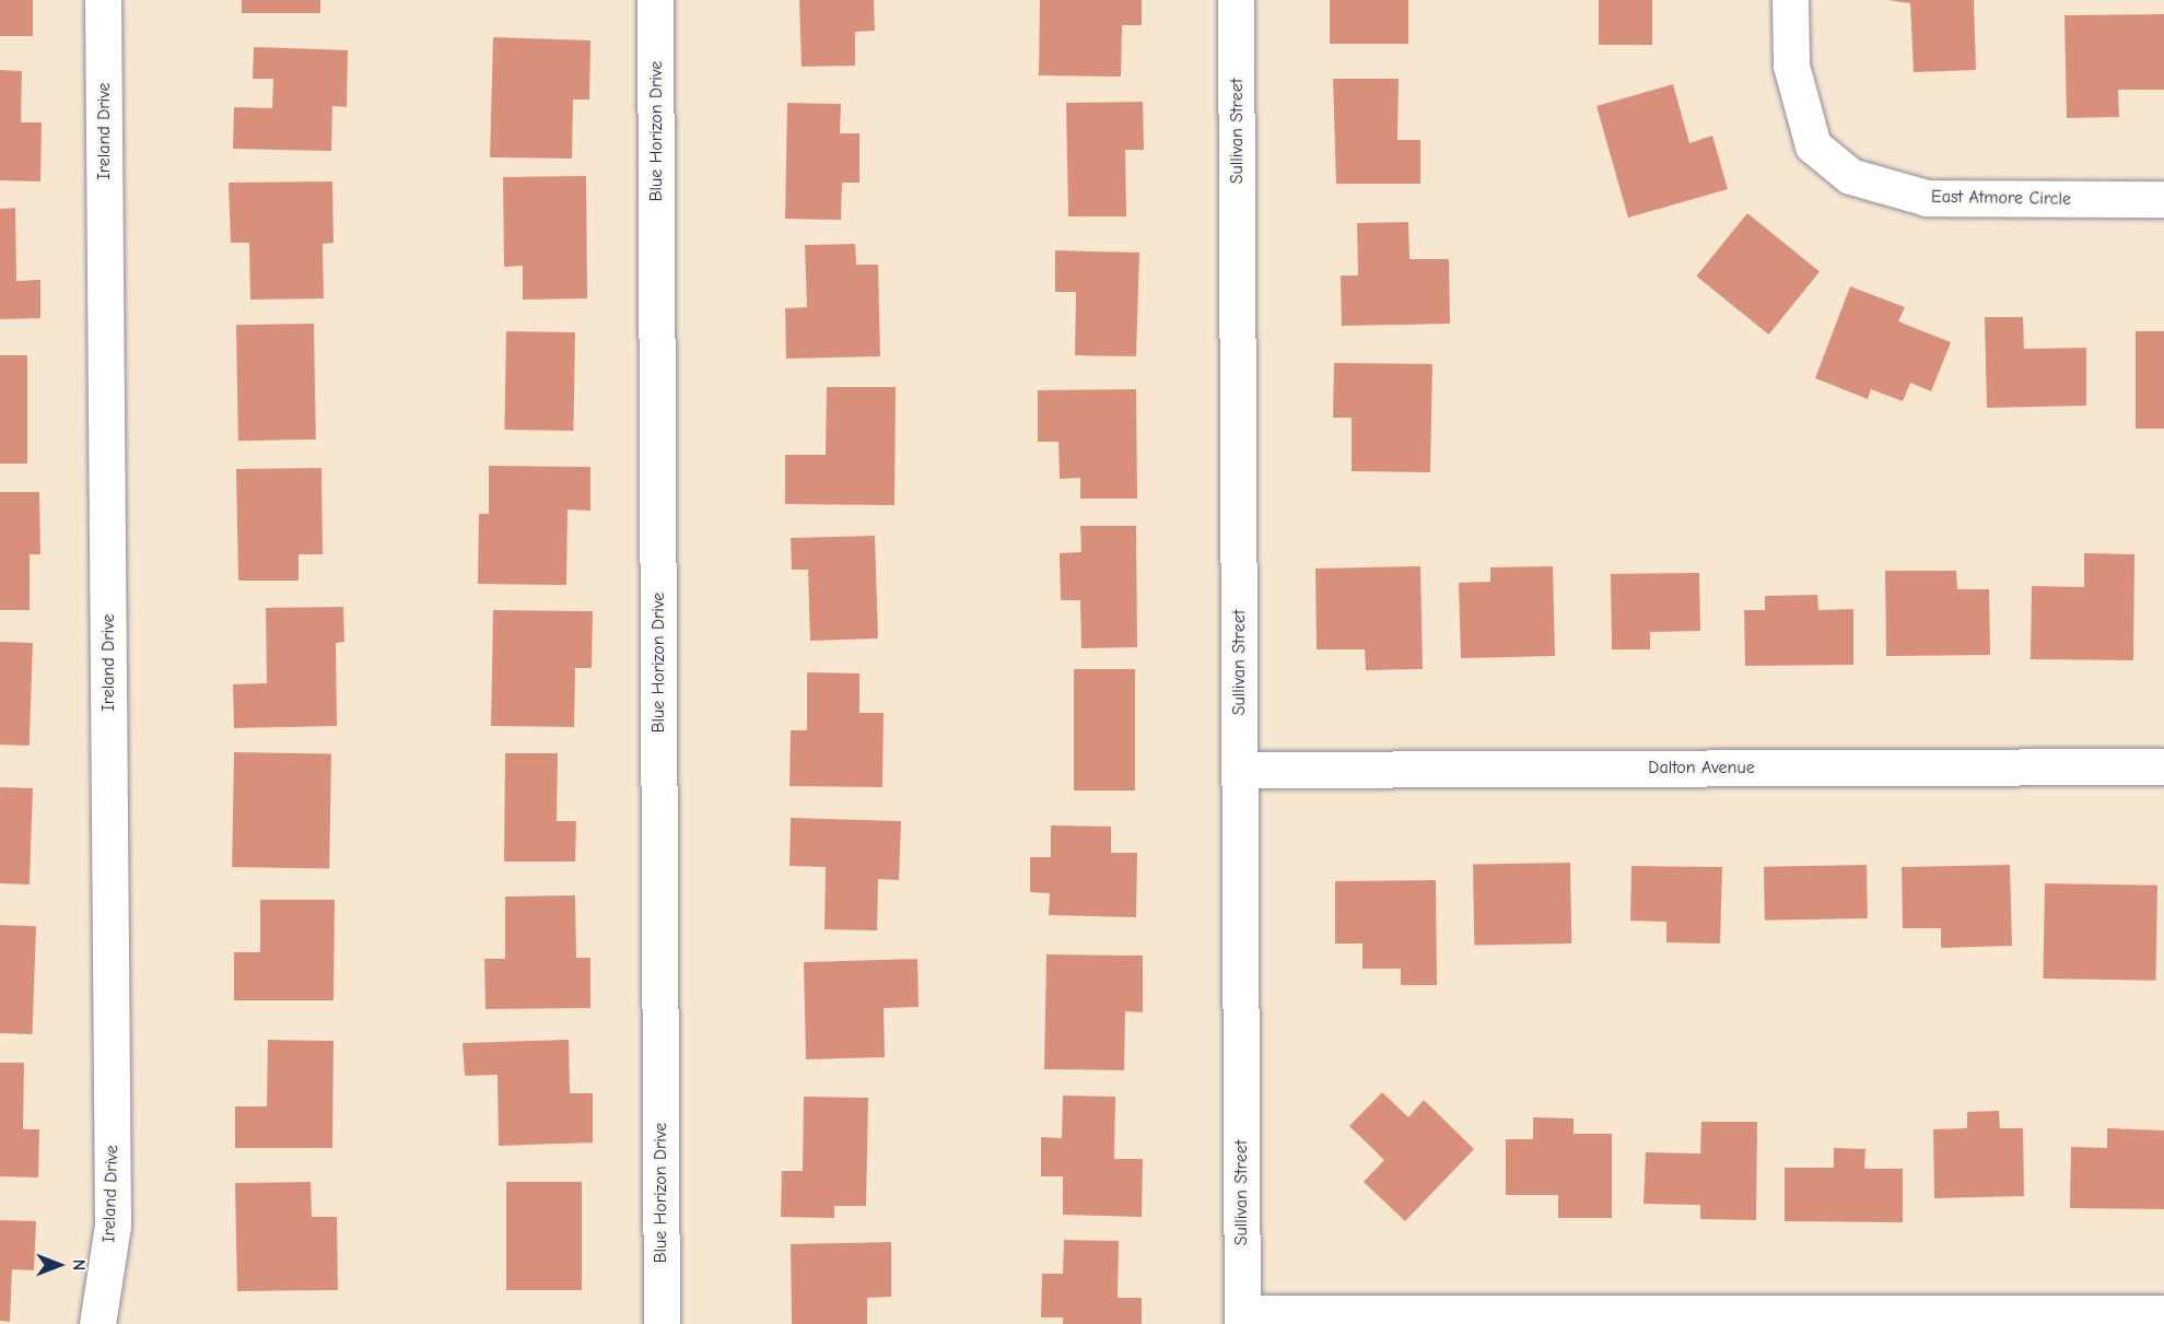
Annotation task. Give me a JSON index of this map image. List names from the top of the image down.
{
  "streets": {
    "street": [
      "Ireland Drive",
      "Blue Horizon Drive",
      "Sullivan Street",
      "East Atmore Circle",
      "Dalton Avenue"
    ]
  },
  "crossings": [
    ["Sullivan Street", "Dalton Avenue"]
  ],
  "north": "right"
}
